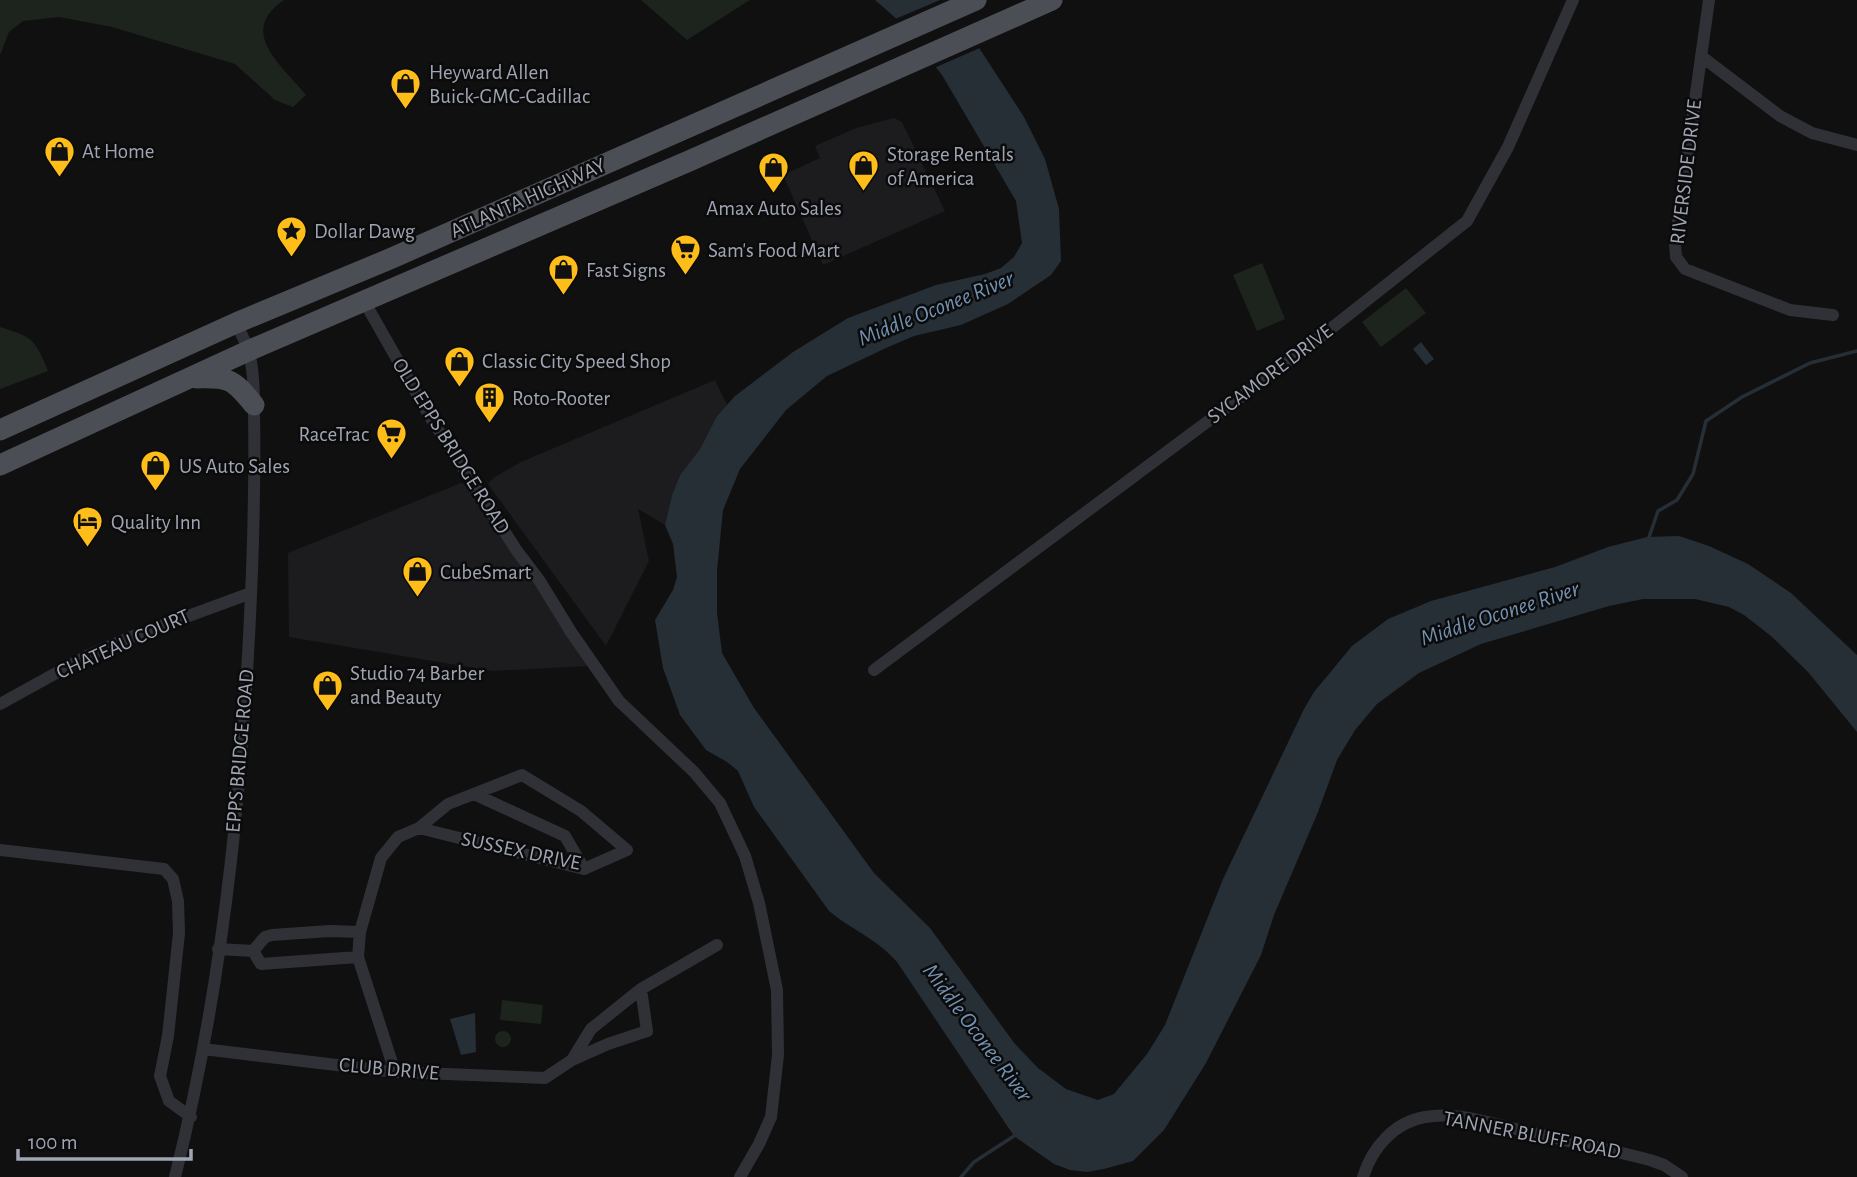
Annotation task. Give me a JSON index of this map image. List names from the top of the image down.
{
  "streets": {
    "main road": ["ATLANTA HIGHWAY"],
    "street": [
      "RIVERSIDE DRIVE",
      "SYCAMORE DRIVE",
      "OLD EPPS BRIDGE ROAD",
      "CHATEAU COURT",
      "EPPS BRIDGE ROAD",
      "SUSSEX DRIVE",
      "CLUB DRIVE",
      "TANNER BLUFF ROAD"
    ]
  },
  "crossings": [
    ["ATLANTA HIGHWAY", "OLD EPPS BRIDGE ROAD"],
    ["ATLANTA HIGHWAY", "EPPS BRIDGE ROAD"],
    ["CHATEAU COURT", "EPPS BRIDGE ROAD"],
    ["EPPS BRIDGE ROAD", "CLUB DRIVE"]
  ],
  "water": ["Middle Oconee River"],
  "places": {
    "shop": [
      "Heyward Allen Buick-GMC-Cadillac",
      "At Home",
      "Storage Rentals of America",
      "Amax Auto Sales",
      "Fast Signs",
      "Classic City Speed Shop",
      "US Auto Sales",
      "CubeSmart",
      "Studio 74 Barber and Beauty"
    ],
    "place": ["Dollar Dawg"],
    "supermarket": ["Sam's Food Mart", "RaceTrac"],
    "building": ["Roto-Rooter"],
    "hotel": ["Quality Inn"]
  },
  "scale_bar": "100 m"
}
